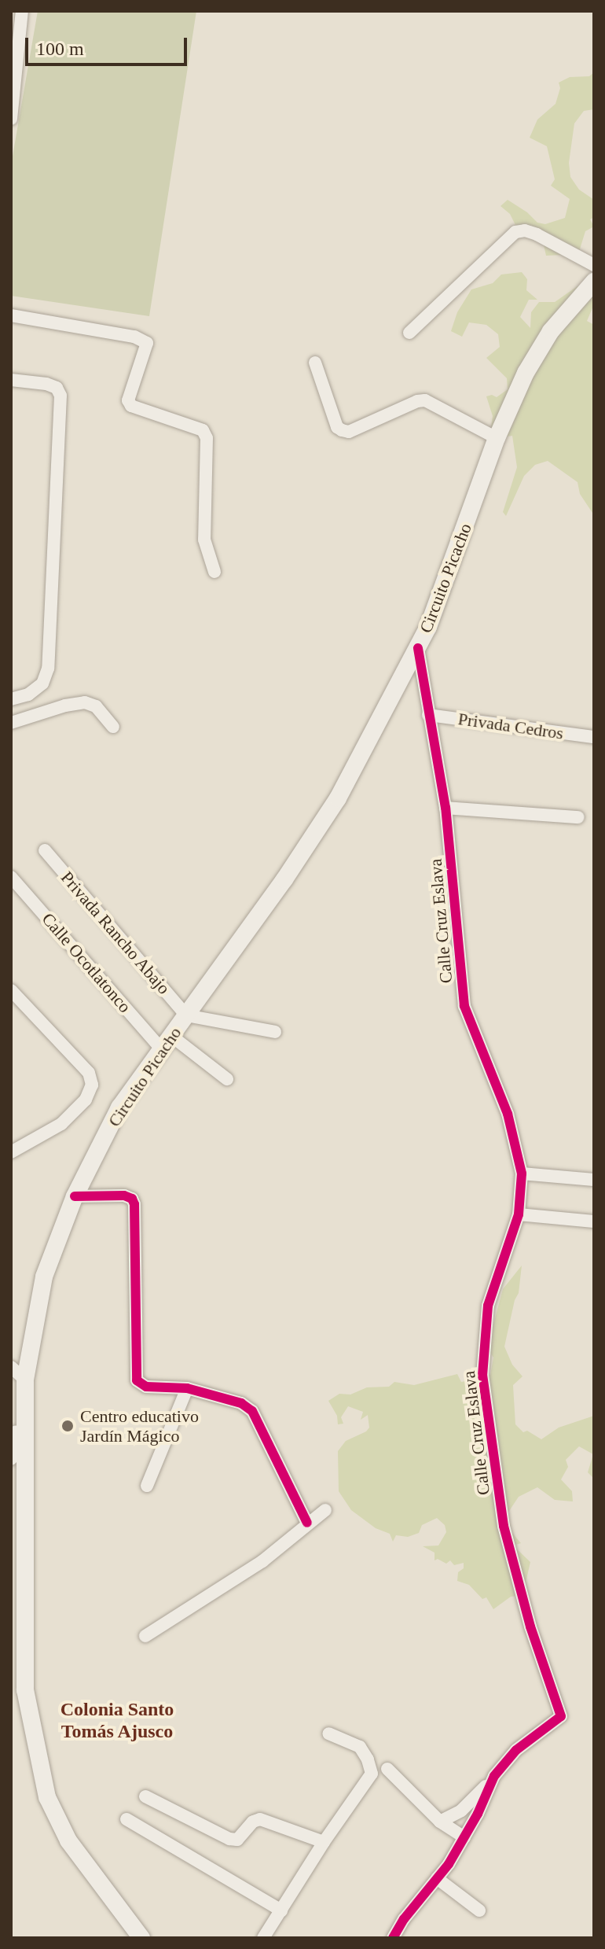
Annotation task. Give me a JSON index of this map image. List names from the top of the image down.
{
  "streets": {
    "main road": ["Circuito Picacho"],
    "street": [
      "Privada Cedros",
      "Calle Cruz Eslava",
      "Privada Rancho Abajo",
      "Calle Ocotlatonco"
    ]
  },
  "crossings": [
    ["Circuito Picacho", "Calle Cruz Eslava"],
    ["Circuito Picacho", "Privada Rancho Abajo"],
    ["Circuito Picacho", "Calle Ocotlatonco"],
    ["Privada Cedros", "Calle Cruz Eslava"]
  ],
  "districts": ["Colonia Santo Tomás Ajusco"],
  "places": ["Centro educativo Jardín Mágico"],
  "scale_bar": "100 m"
}
